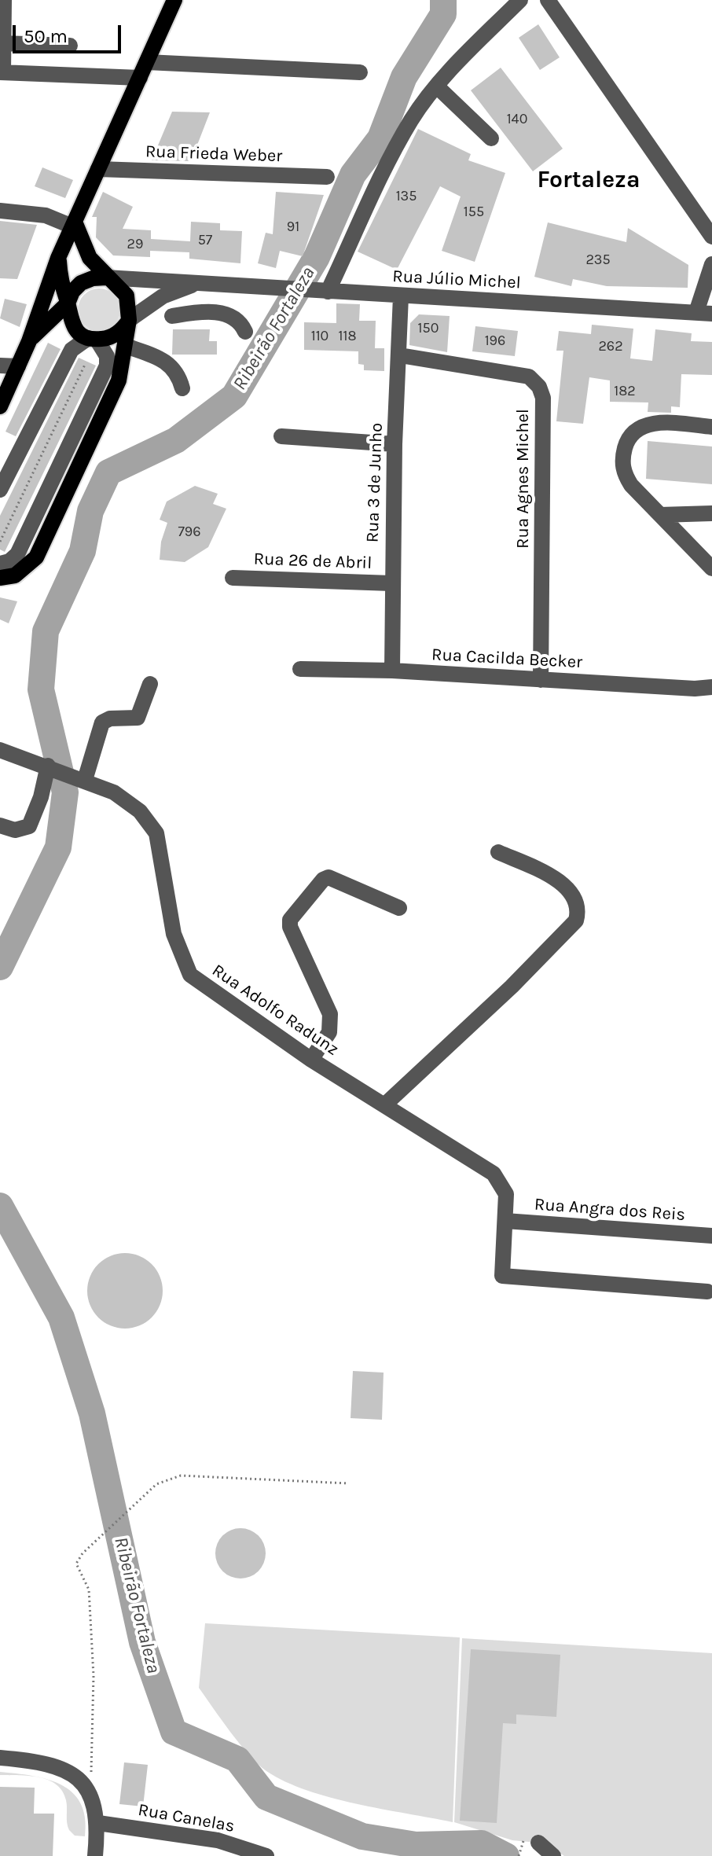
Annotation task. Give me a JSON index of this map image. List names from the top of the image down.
{
  "streets": {
    "street": [
      "Rua Frieda Weber",
      "Rua Júlio Michel",
      "Rua Agnes Michel",
      "Rua 3 de Junho",
      "Rua 26 de Abril",
      "Rua Cacilda Becker",
      "Rua Adolfo Radunz",
      "Rua Angra dos Reis",
      "Rua Canelas"
    ]
  },
  "crossings": [
    ["Rua Júlio Michel", "Rua 3 de Junho"],
    ["Rua Agnes Michel", "Rua 3 de Junho"],
    ["Rua Agnes Michel", "Rua Cacilda Becker"],
    ["Rua 3 de Junho", "Rua 26 de Abril"],
    ["Rua 3 de Junho", "Rua Cacilda Becker"],
    ["Rua Adolfo Radunz", "Rua Angra dos Reis"]
  ],
  "districts": ["Fortaleza"],
  "water": ["Ribeirão Fortaleza"],
  "house_numbers": [
    "140",
    "135",
    "155",
    "91",
    "57",
    "29",
    "235",
    "150",
    "110",
    "118",
    "196",
    "262",
    "182",
    "796"
  ],
  "scale_bar": "50 m"
}
